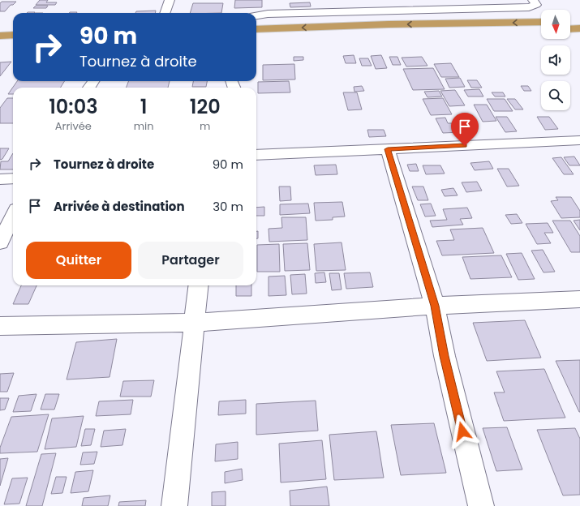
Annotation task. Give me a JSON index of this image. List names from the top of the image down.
{
  "north": "bottom",
  "page": {
    "turn": ["90 m", "Tournez à droite"],
    "eta": [
      "10:03",
      "Arrivée",
      "1",
      "min",
      "120",
      "m"
    ],
    "list": [
      {
        "name": "Tournez à droite",
        "value": "90 m"
      },
      {
        "name": "Arrivée à destination",
        "value": "30 m"
      }
    ],
    "buttons": ["Quitter", "Partager"]
  }
}
